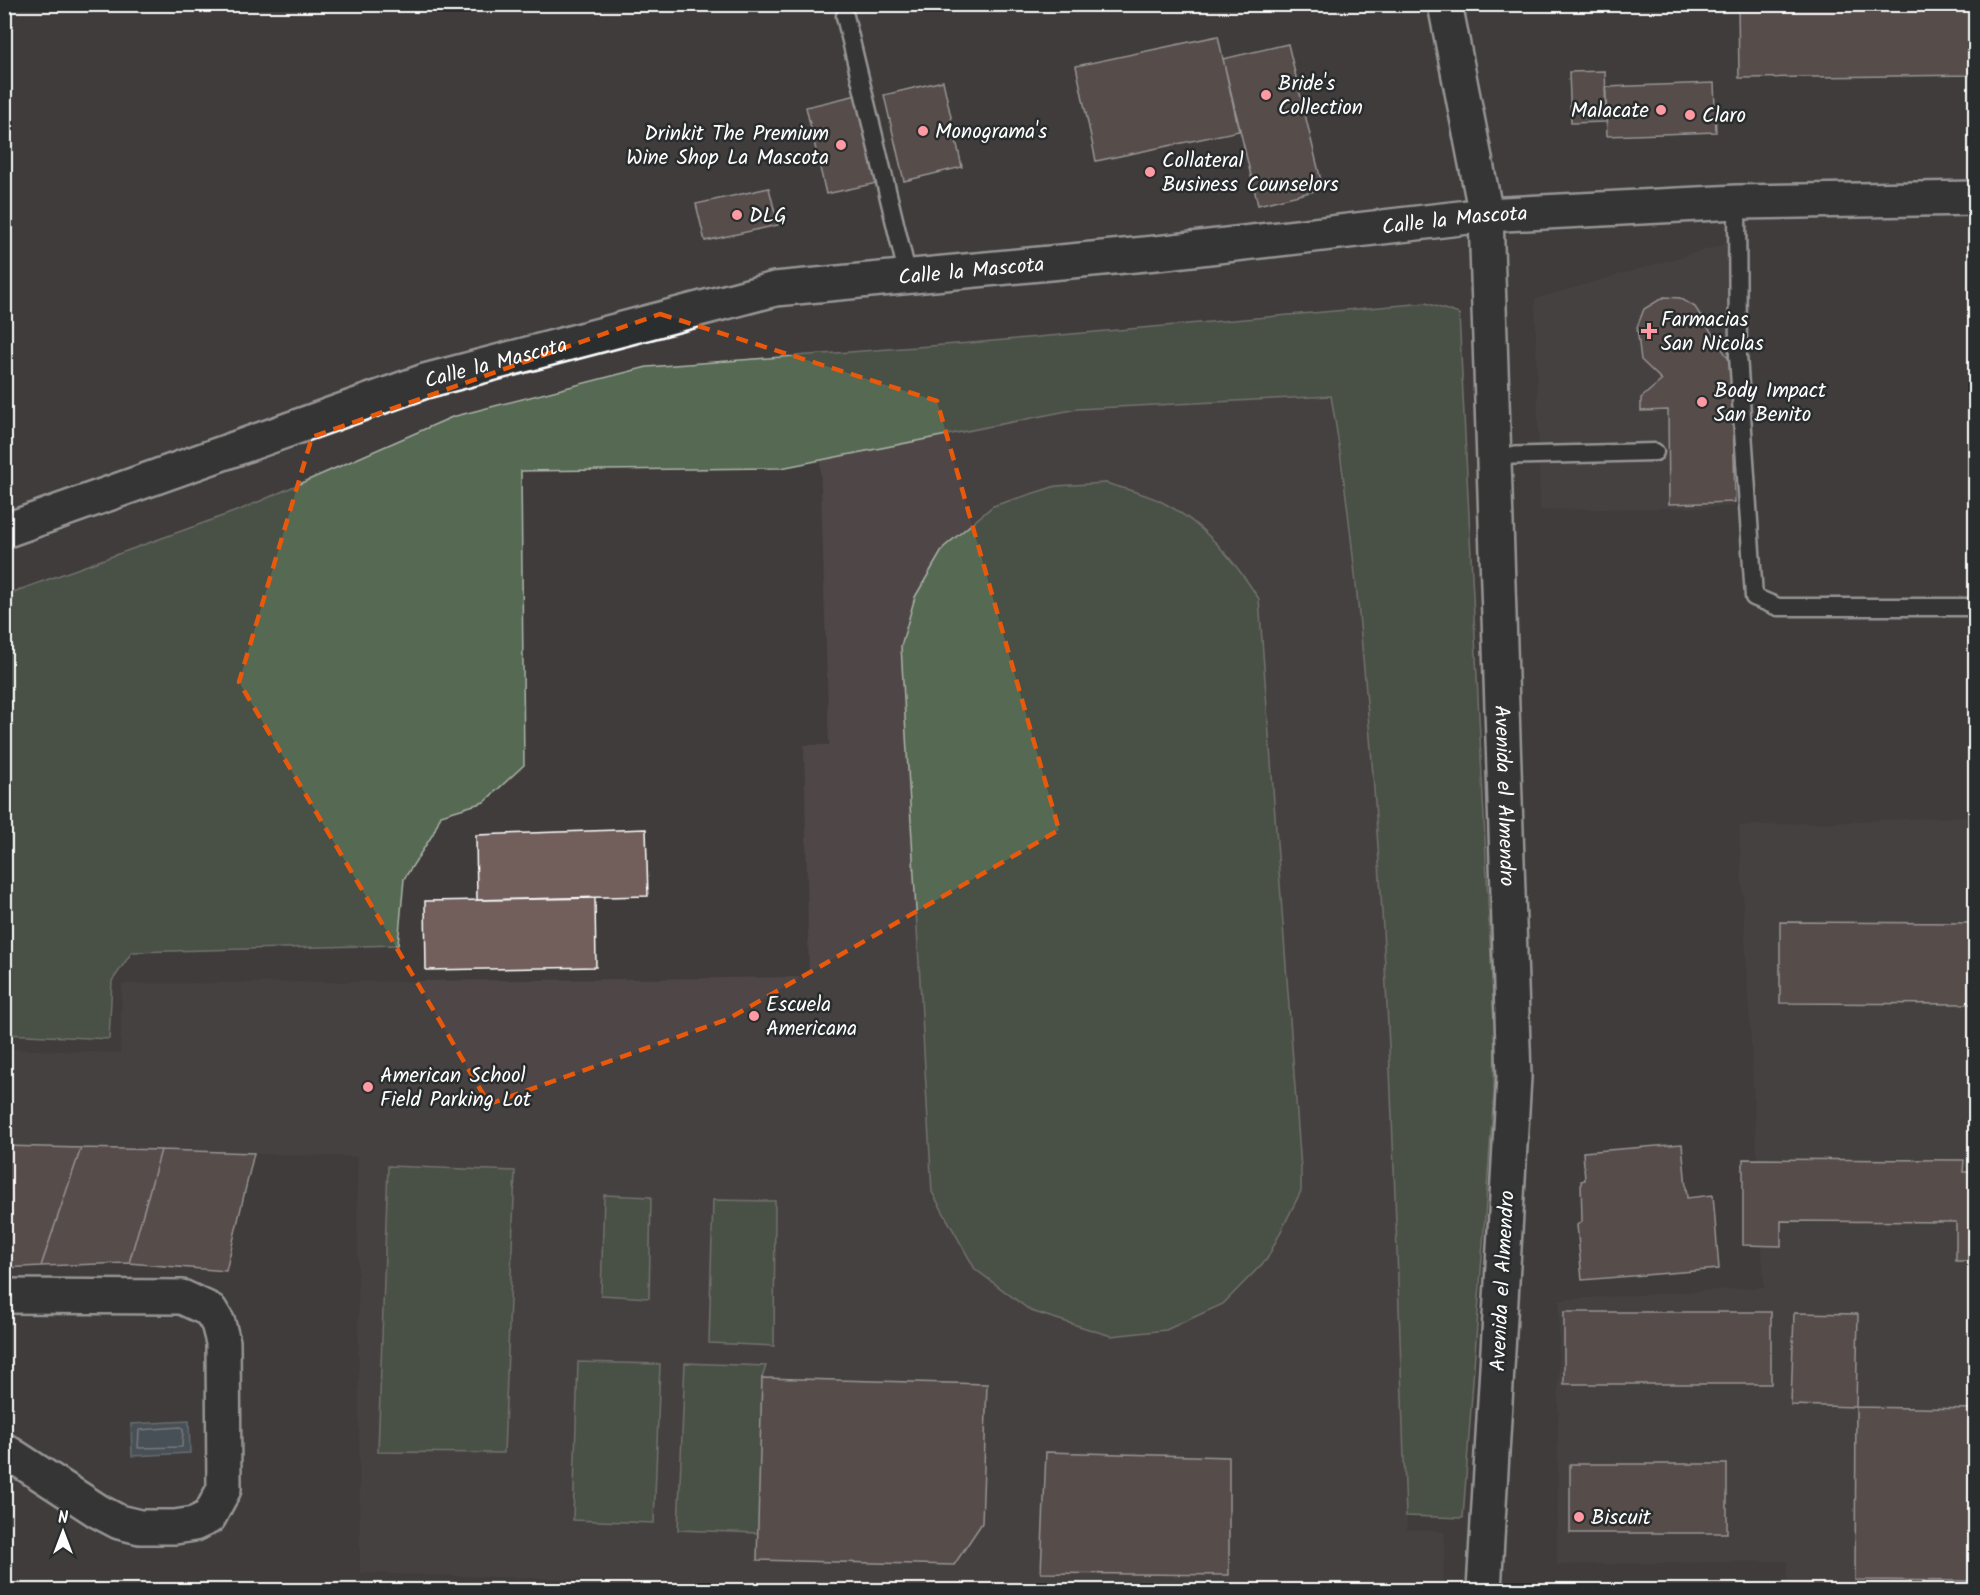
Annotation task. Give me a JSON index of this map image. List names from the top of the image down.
{
  "streets": {
    "street": ["Calle la Mascota", "Avenida el Almendro"]
  },
  "crossings": [
    ["Calle la Mascota", "Avenida el Almendro"]
  ],
  "places": {
    "other": [
      "Bride's Collection",
      "Malacate",
      "Claro",
      "Monograma's",
      "Drinkit The Premium Wine Shop La Mascota",
      "Collateral Business Counselors",
      "DLG",
      "Body Impact San Benito",
      "Escuela Americana",
      "American School Field Parking Lot",
      "Biscuit"
    ],
    "health": ["Farmacias San Nicolas"]
  },
  "north": "top"
}
